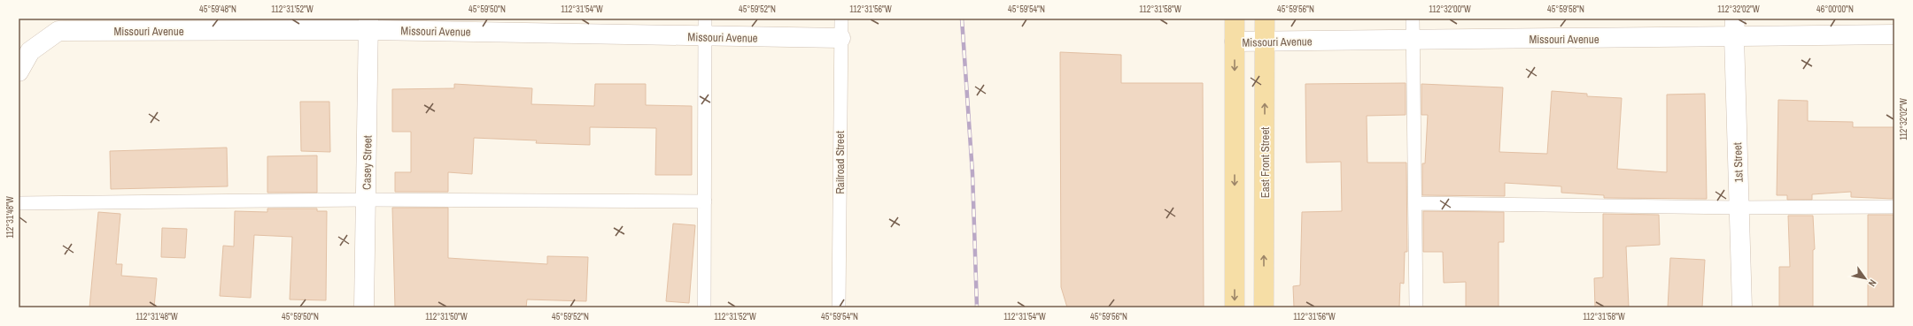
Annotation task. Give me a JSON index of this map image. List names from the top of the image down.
{
  "streets": {
    "main road": ["East Front Street"],
    "street": ["Missouri Avenue", "Casey Street", "1st Street"],
    "lane": ["Railroad Street"]
  },
  "crossings": [
    ["Missouri Avenue", "Casey Street"],
    ["Missouri Avenue", "Railroad Street"],
    ["Missouri Avenue", "East Front Street"],
    ["Missouri Avenue", "1st Street"]
  ],
  "north": "bottom right",
  "coordinates": [
    "45°59'48\"N",
    "112°31'52\"W",
    "45°59'50\"N",
    "112°31'54\"W",
    "45°59'52\"N",
    "112°31'56\"W",
    "45°59'54\"N",
    "112°31'58\"W",
    "45°59'56\"N",
    "112°32'00\"W",
    "45°59'58\"N",
    "112°32'02\"W",
    "46°00'00\"N",
    "112°31'48\"W",
    "112°31'50\"W"
  ]
}
